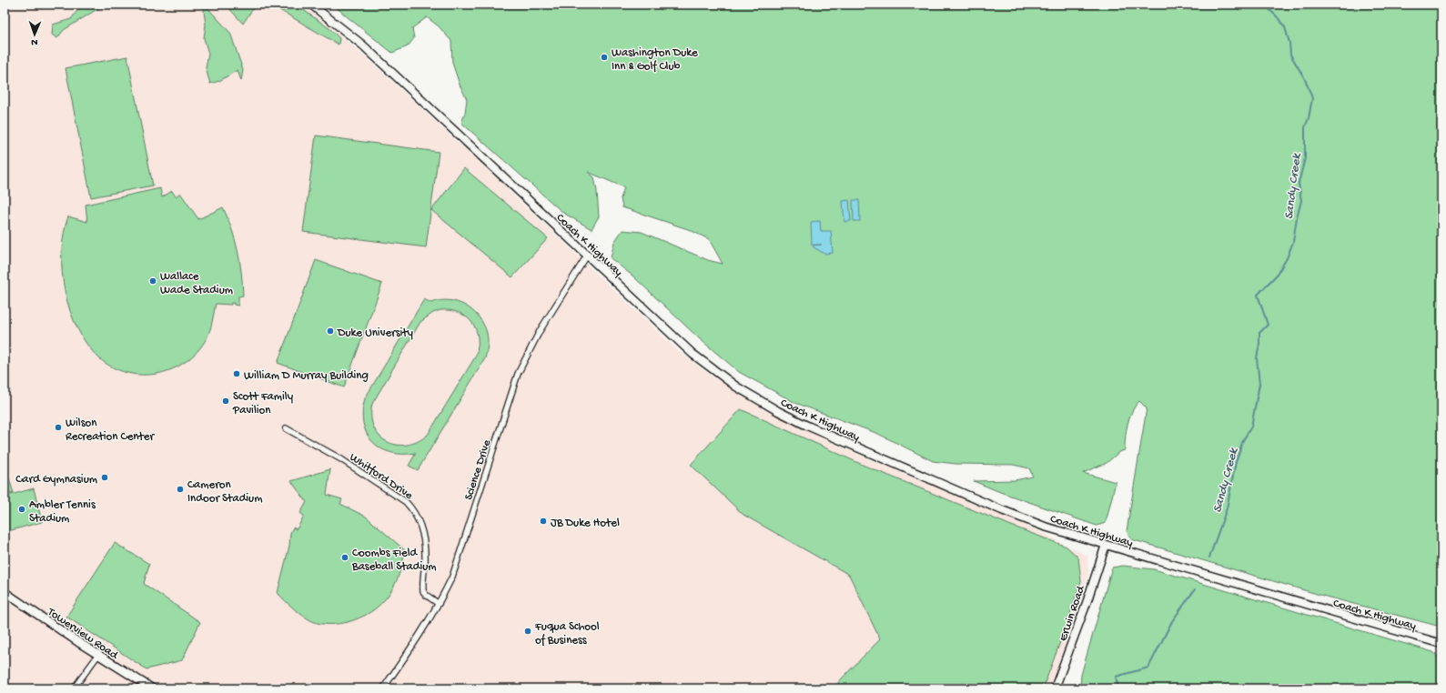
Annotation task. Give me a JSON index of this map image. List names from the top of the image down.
{
  "streets": {
    "main road": ["Coach K Highway", "Erwin Road", "Towerview Road"],
    "street": ["Science Drive", "Whitford Drive"]
  },
  "crossings": [
    ["Coach K Highway", "Science Drive"],
    ["Coach K Highway", "Erwin Road"],
    ["Science Drive", "Whitford Drive"]
  ],
  "water": ["Sandy Creek"],
  "places": [
    "Washington Duke Inn & Golf Club",
    "Wallace Wade Stadium",
    "Duke University",
    "William D Murray Building",
    "Scott Family Pavilion",
    "Wilson Recreation Center",
    "Card Gymnasium",
    "Cameron Indoor Stadium",
    "Ambler Tennis Stadium",
    "JB Duke Hotel",
    "Coombs Field Baseball Stadium",
    "Fuqua School of Business"
  ],
  "north": "bottom"
}
